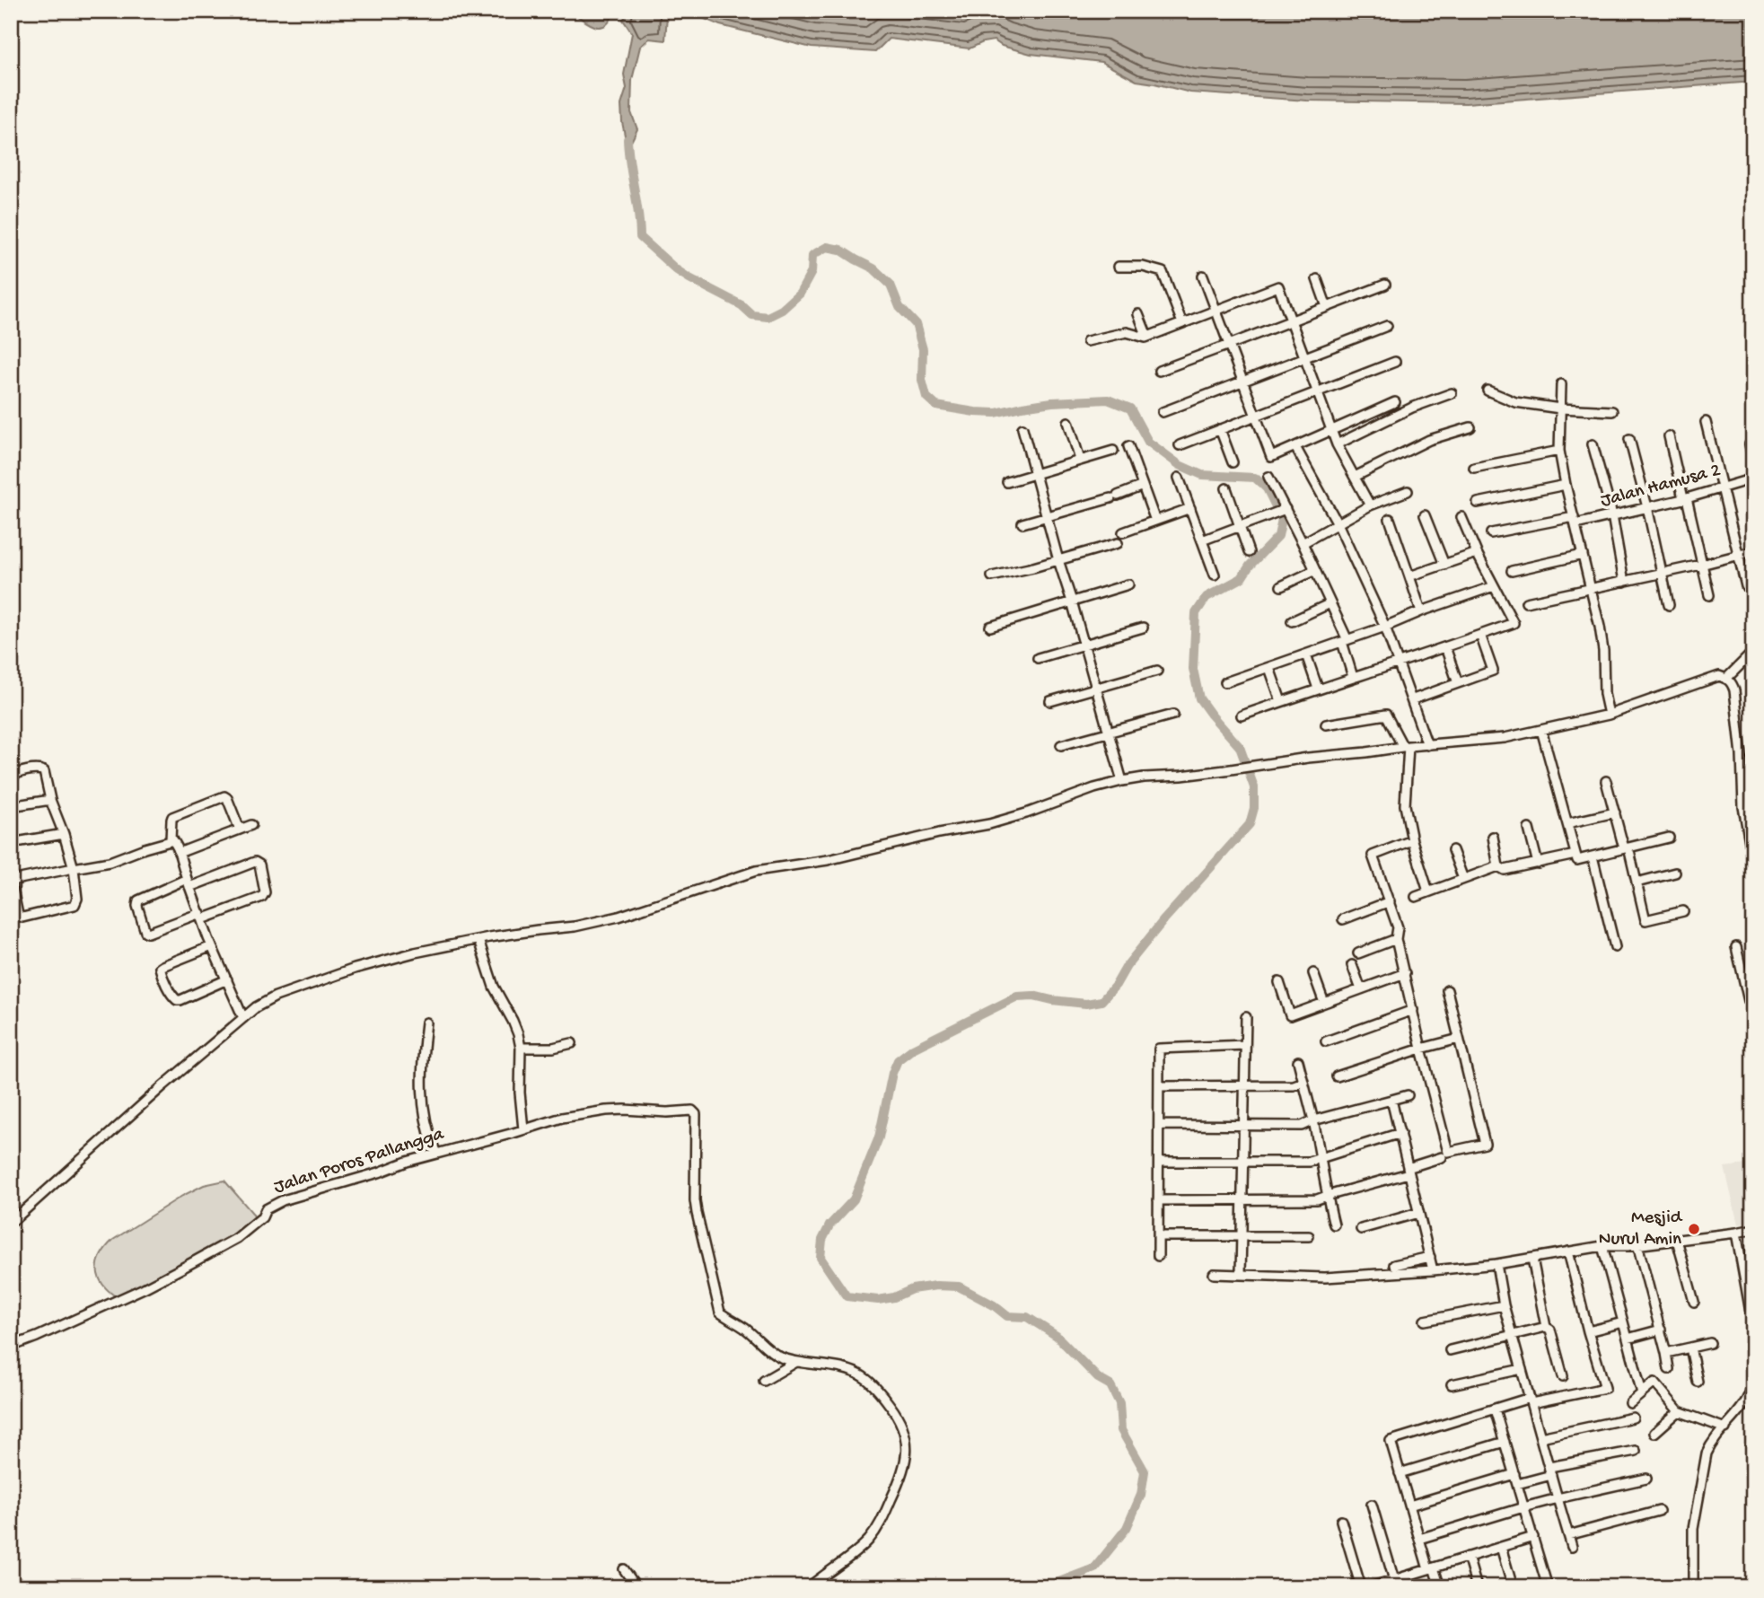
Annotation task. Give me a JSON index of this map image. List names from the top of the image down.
{
  "streets": {
    "street": ["Jalan Hamusa 2", "Jalan Poros Pallangga"]
  },
  "places": ["Mesjid Nurul Amin"]
}
